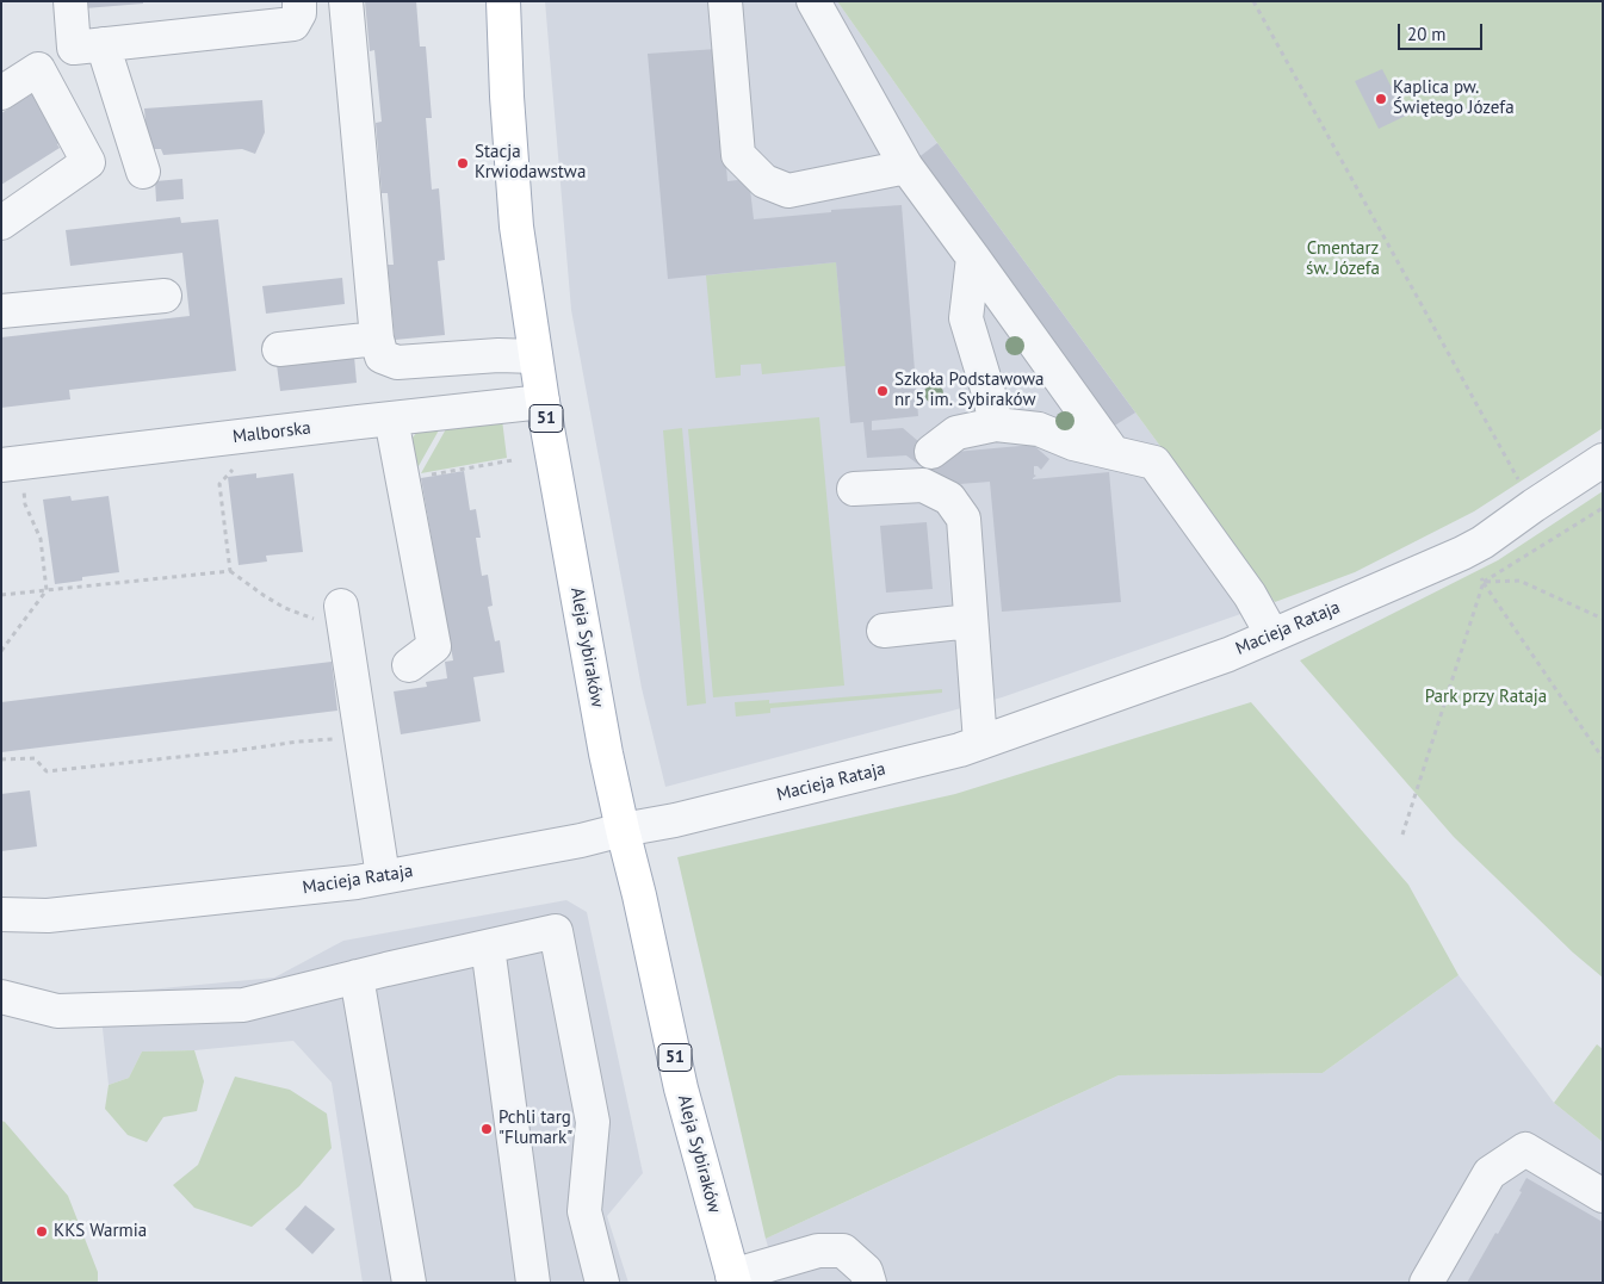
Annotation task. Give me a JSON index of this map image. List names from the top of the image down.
{
  "streets": {
    "main road": ["51", "Aleja Sybiraków"],
    "street": ["Malborska", "Macieja Rataja"]
  },
  "crossings": [
    ["Malborska", "Aleja Sybiraków"],
    ["Macieja Rataja", "Aleja Sybiraków"]
  ],
  "parks": ["Cmentarz św. Józefa", "Park przy Rataja"],
  "places": [
    "Kaplica pw. Świętego Józefa",
    "Stacja Krwiodawstwa",
    "Szkoła Podstawowa nr 5 im. Sybiraków",
    "Pchli targ \"Flumark\"",
    "KKS Warmia"
  ],
  "scale_bar": "20 m"
}
